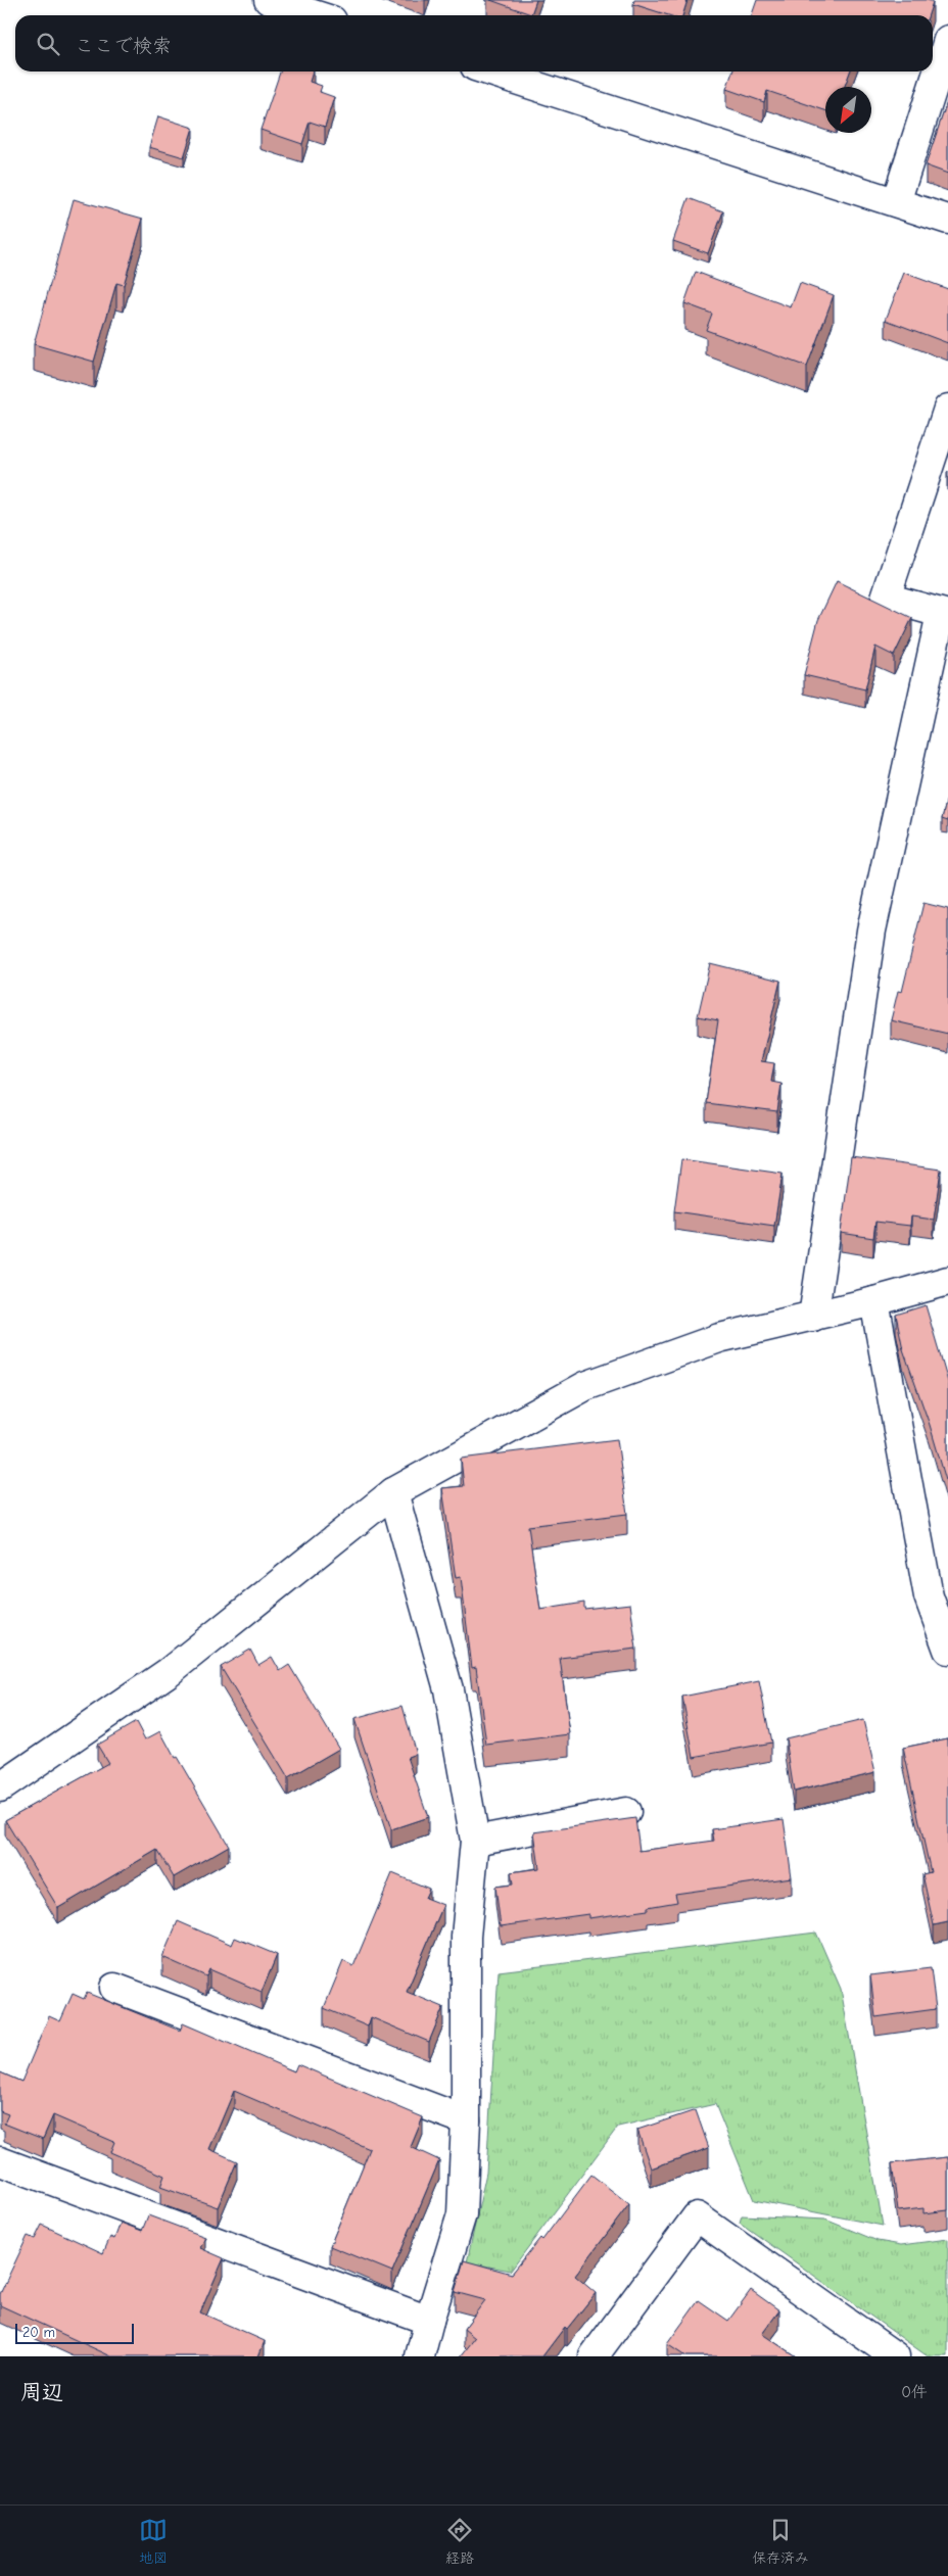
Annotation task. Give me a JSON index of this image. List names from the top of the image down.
{
  "scale_bar": "20 m",
  "north": "bottom left",
  "page": {
    "search": "ここで検索",
    "scale": "20 m",
    "heading": ["周辺", "0件"],
    "nav": ["地図", "経路", "保存済み"]
  }
}
